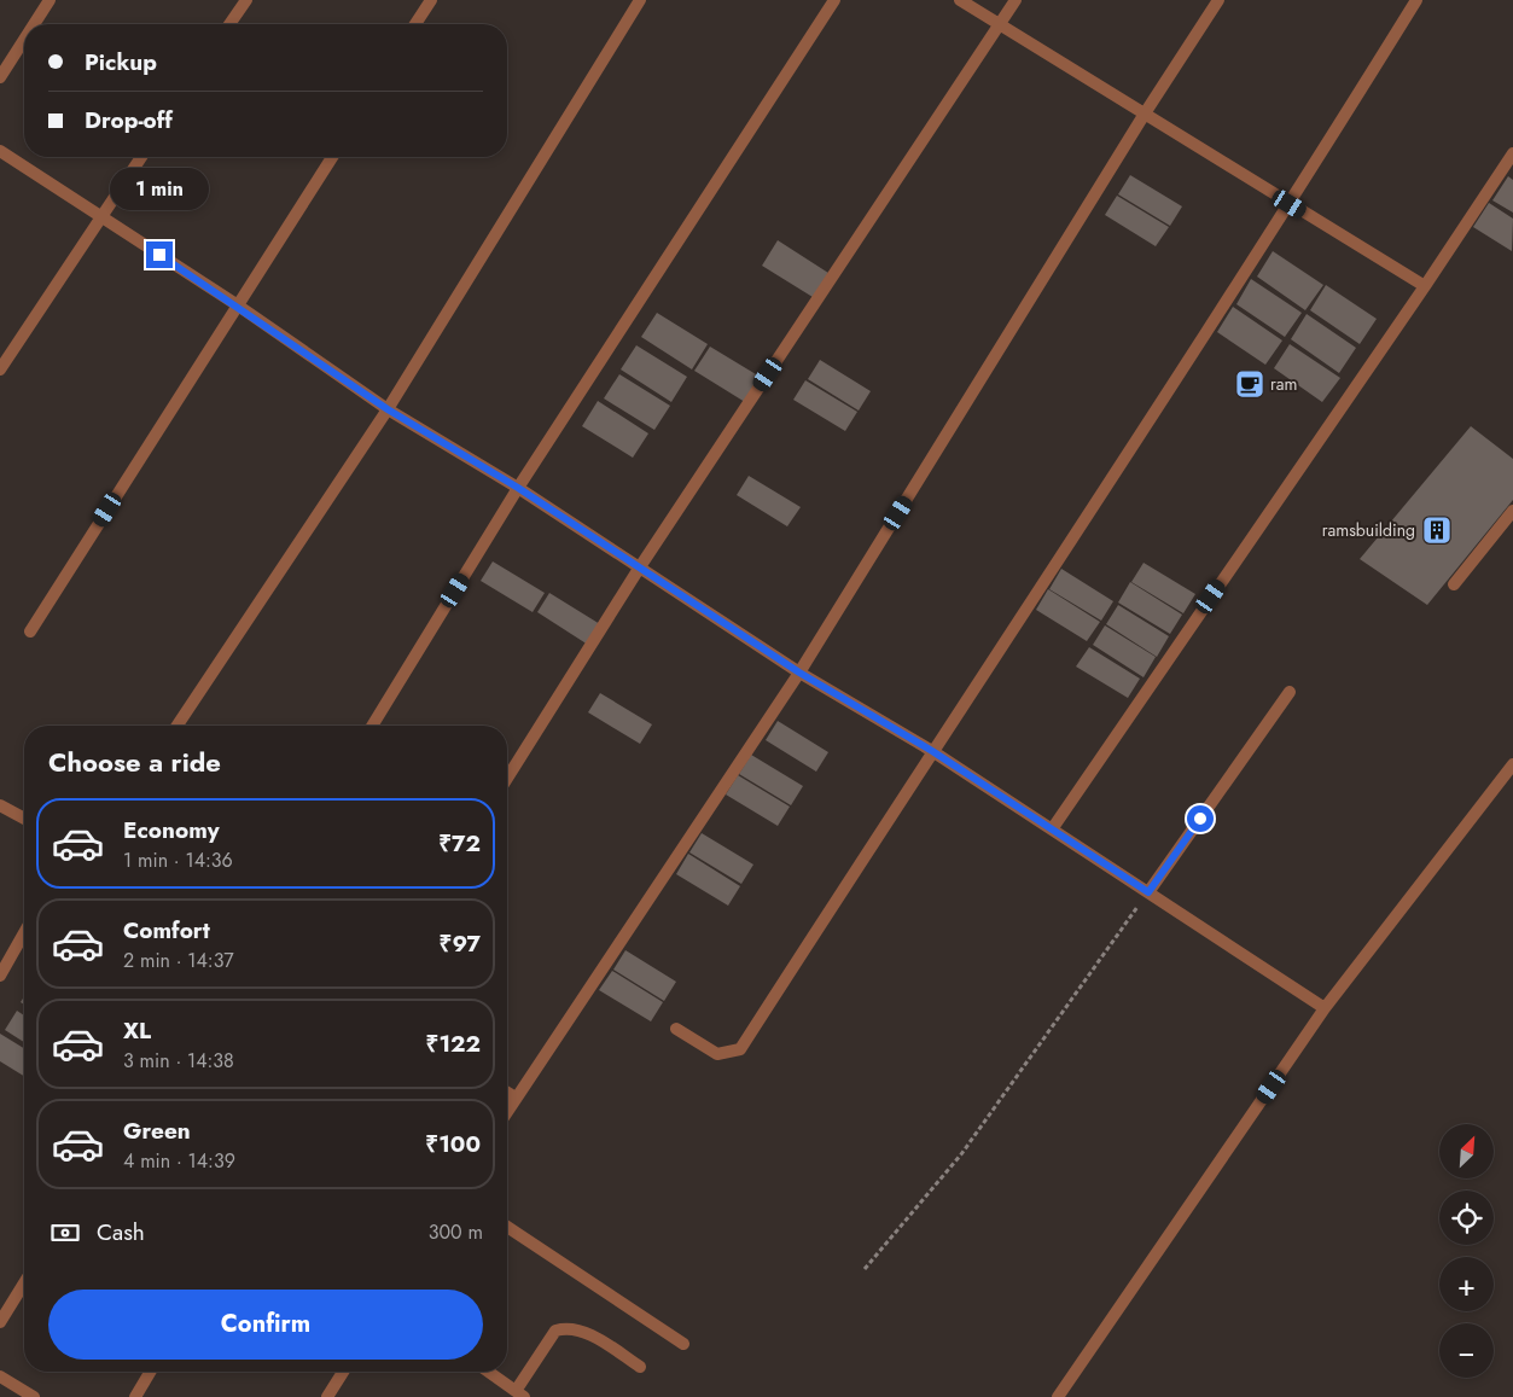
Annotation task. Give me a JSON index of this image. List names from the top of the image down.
{
  "places": {
    "cafe": ["ram"],
    "building": ["ramsbuilding"]
  },
  "north": "top right",
  "page": {
    "banner": ["Pickup", "Drop-off"],
    "bubble": "1 min",
    "heading": "Choose a ride",
    "list": [
      {
        "name": "Economy",
        "note": "1 min · 14:36",
        "value": "₹72"
      },
      {
        "name": "Comfort",
        "note": "2 min · 14:37",
        "value": "₹97"
      },
      {
        "name": "XL",
        "note": "3 min · 14:38",
        "value": "₹122"
      },
      {
        "name": "Green",
        "note": "4 min · 14:39",
        "value": "₹100"
      }
    ],
    "map_buttons": ["+", "−"],
    "pay": ["Cash", "300 m"],
    "buttons": "Confirm"
  }
}
